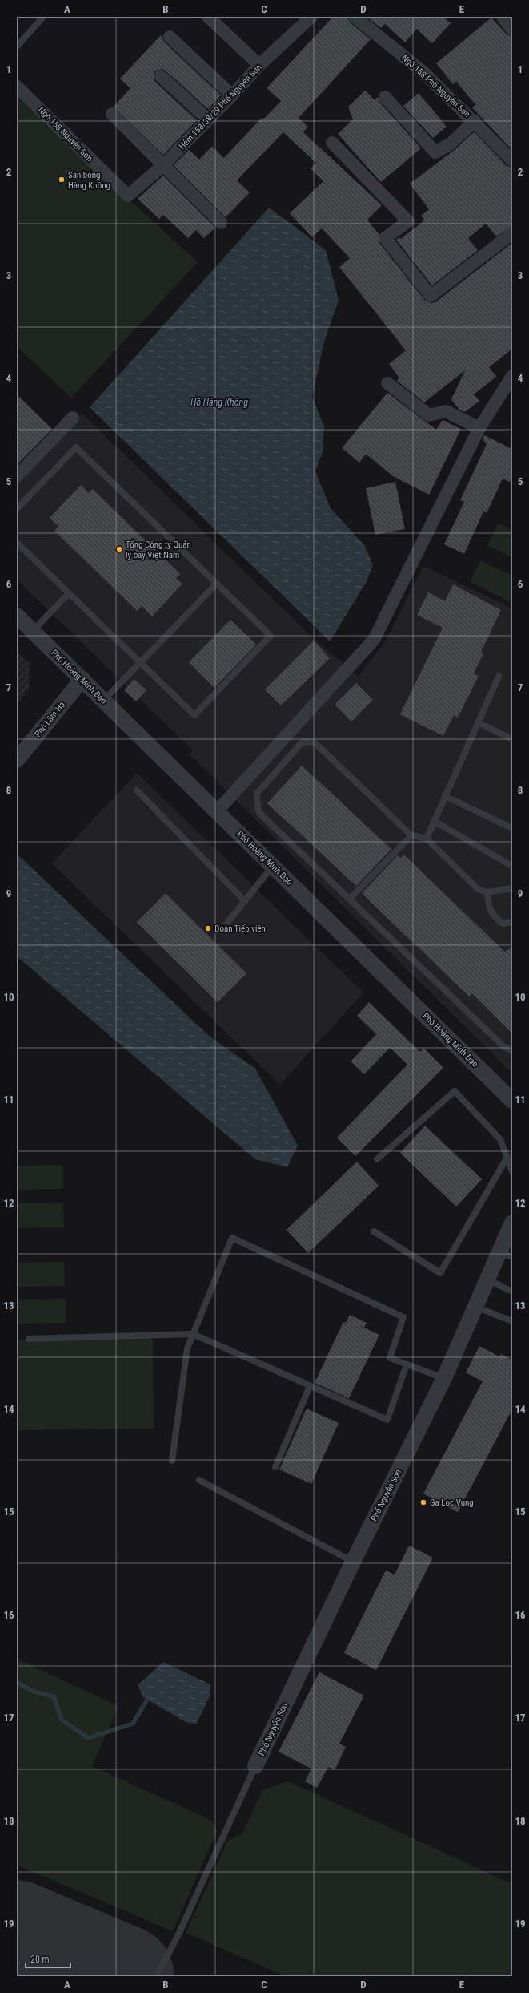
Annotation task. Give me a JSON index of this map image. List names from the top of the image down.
{
  "streets": {
    "street": [
      "Ngõ 158 Phố Nguyễn Sơn",
      "Hẻm 158/38/29 Phố Nguyễn Sơn",
      "Ngõ 158 Nguyễn Sơn",
      "Phố Hoàng Minh Đạo",
      "Phố Lâm Hạ",
      "Phố Nguyễn Sơn"
    ]
  },
  "crossings": [
    ["Hẻm 158/38/29 Phố Nguyễn Sơn", "Ngõ 158 Nguyễn Sơn"],
    ["Phố Hoàng Minh Đạo", "Phố Lâm Hạ"]
  ],
  "water": ["Hồ Hàng Không"],
  "places": [
    "Sân bóng Hàng Không",
    "Tổng Công ty Quản lý bay Việt Nam",
    "Đoàn Tiếp viên",
    "Ga Loc Vung"
  ],
  "scale_bar": "20 m",
  "grid": {
    "columns": [
      "A",
      "B",
      "C",
      "D",
      "E"
    ],
    "rows": [
      "1",
      "2",
      "3",
      "4",
      "5",
      "6",
      "7",
      "8",
      "9",
      "10",
      "11",
      "12",
      "13",
      "14",
      "15",
      "16",
      "17",
      "18",
      "19"
    ]
  }
}
